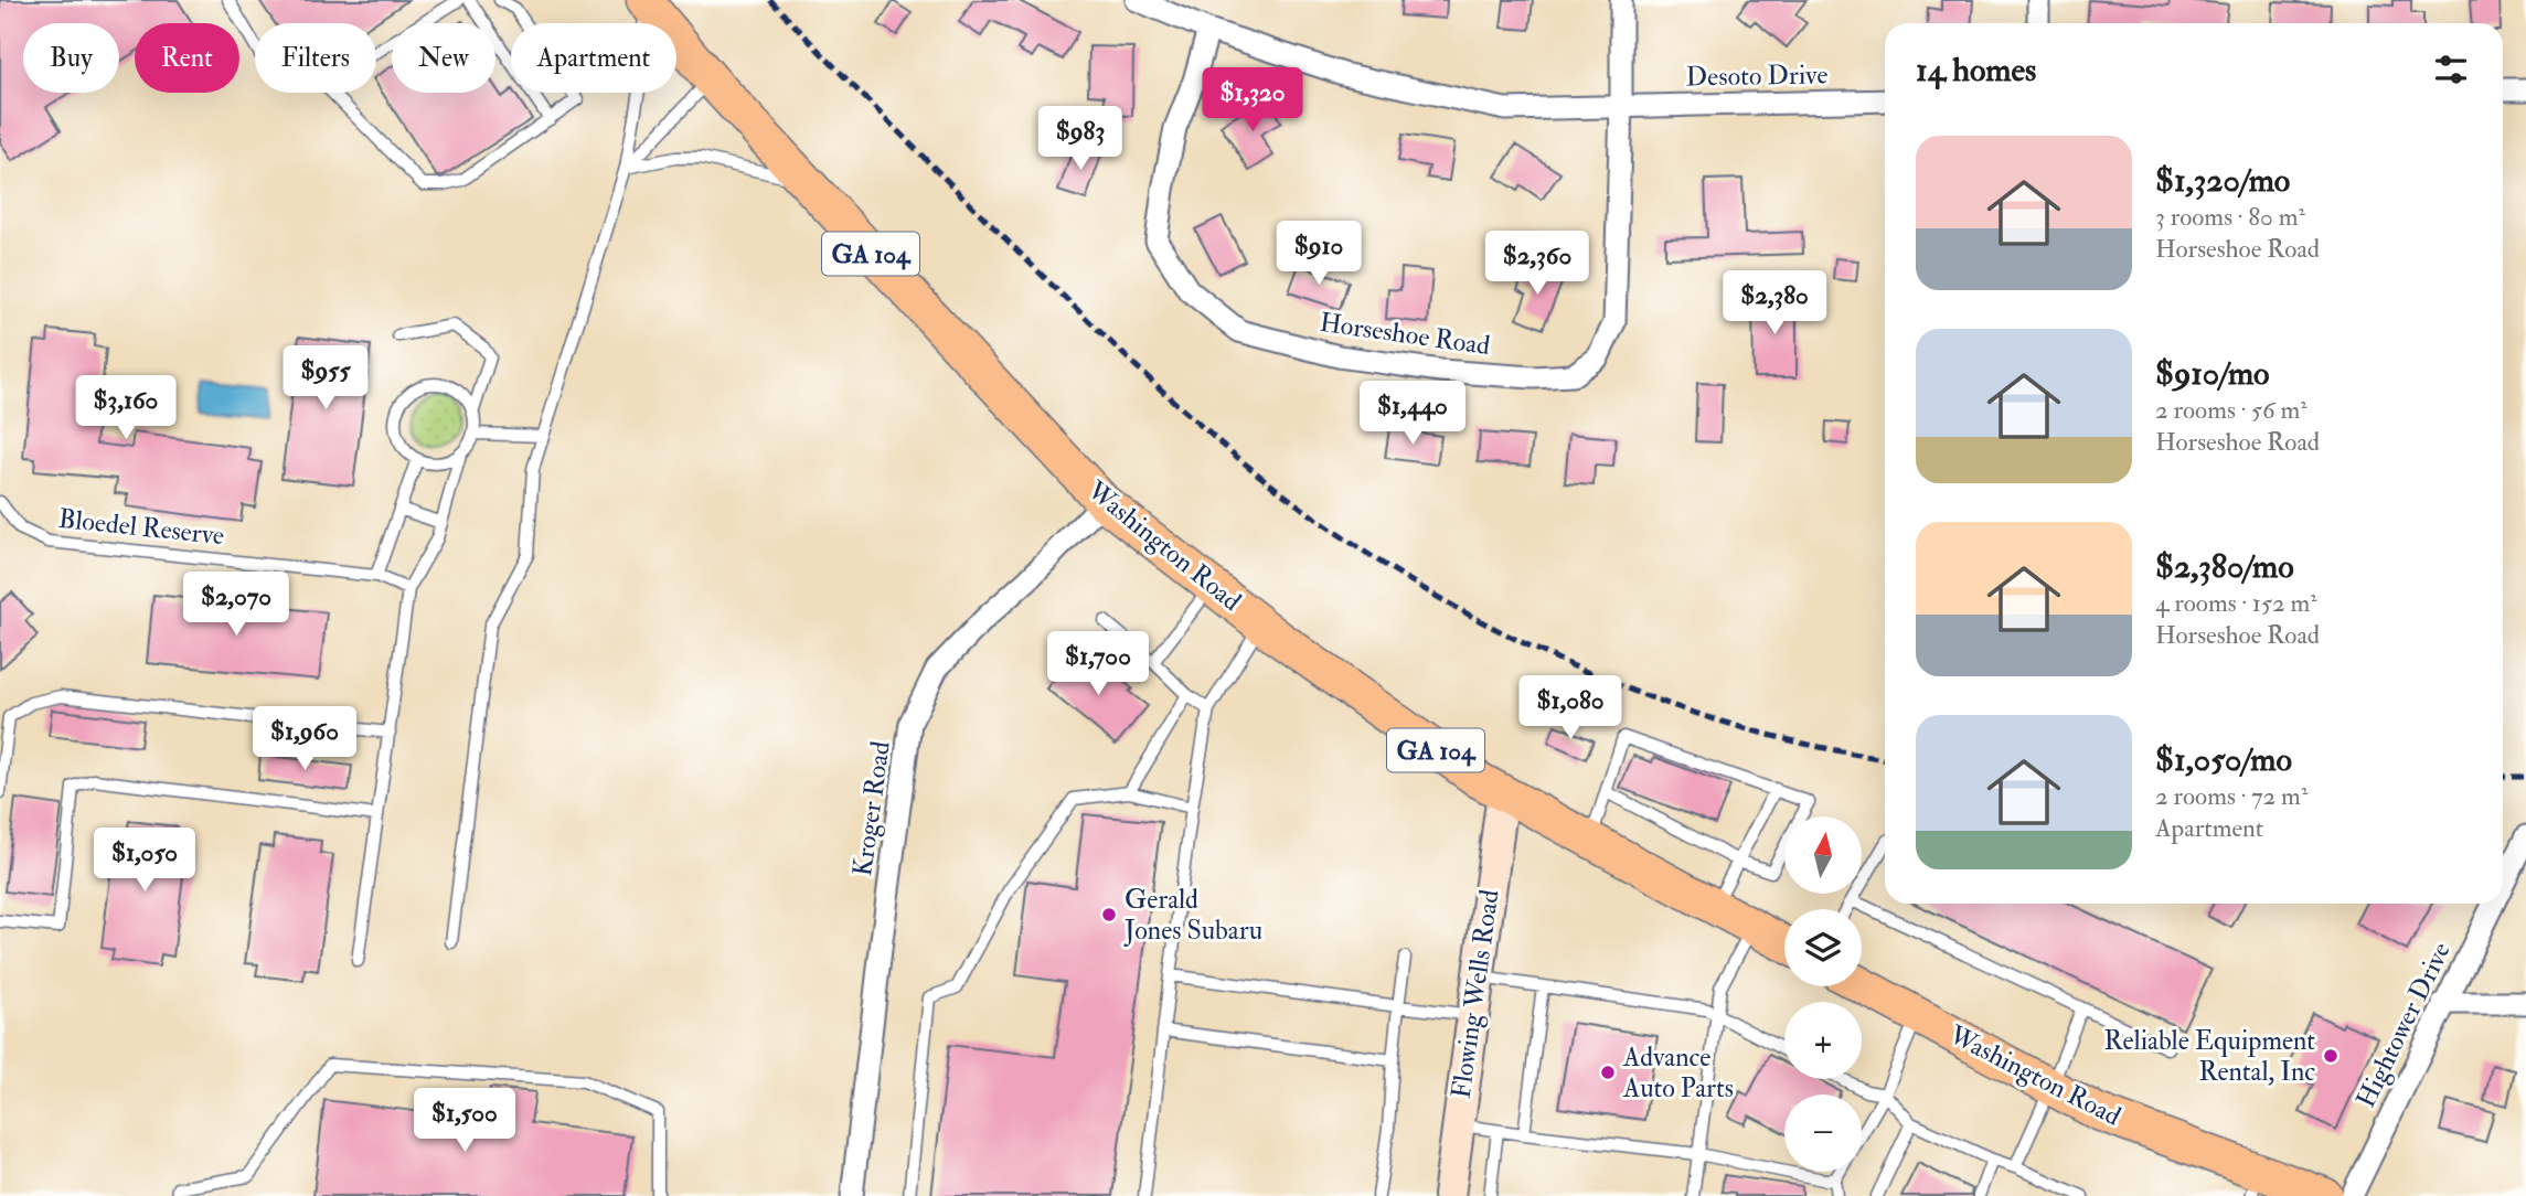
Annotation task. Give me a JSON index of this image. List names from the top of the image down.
{
  "streets": {
    "main road": ["GA 104", "Washington Road", "Flowing Wells Road"],
    "street": [
      "Desoto Drive",
      "Horseshoe Road",
      "Kroger Road",
      "Hightower Drive"
    ],
    "lane": ["Bloedel Reserve"]
  },
  "crossings": [
    ["Desoto Drive", "Horseshoe Road"],
    ["Washington Road", "Kroger Road"],
    ["Washington Road", "Flowing Wells Road"]
  ],
  "places": ["Gerald Jones Subaru", "Reliable Equipment Rental, Inc", "Advance Auto Parts"],
  "north": "top",
  "page": {
    "chip": [
      "Buy",
      "Rent",
      "Filters",
      "New",
      "Apartment"
    ],
    "heading": "14 homes",
    "price": [
      "$1,320",
      "$983",
      "$910",
      "$2,360",
      "$2,380",
      "$955",
      "$3,160",
      "$1,440",
      "$2,070",
      "$1,700",
      "$1,080",
      "$1,960",
      "$1,050",
      "$1,500"
    ],
    "list": [
      {
        "name": "$1,320/mo",
        "note": "3 rooms · 80 m² · Horseshoe Road"
      },
      {
        "name": "$910/mo",
        "note": "2 rooms · 56 m² · Horseshoe Road"
      },
      {
        "name": "$2,380/mo",
        "note": "4 rooms · 152 m² · Horseshoe Road"
      },
      {
        "name": "$1,050/mo",
        "note": "2 rooms · 72 m² · Apartment"
      }
    ],
    "map_buttons": ["+", "−"]
  }
}
